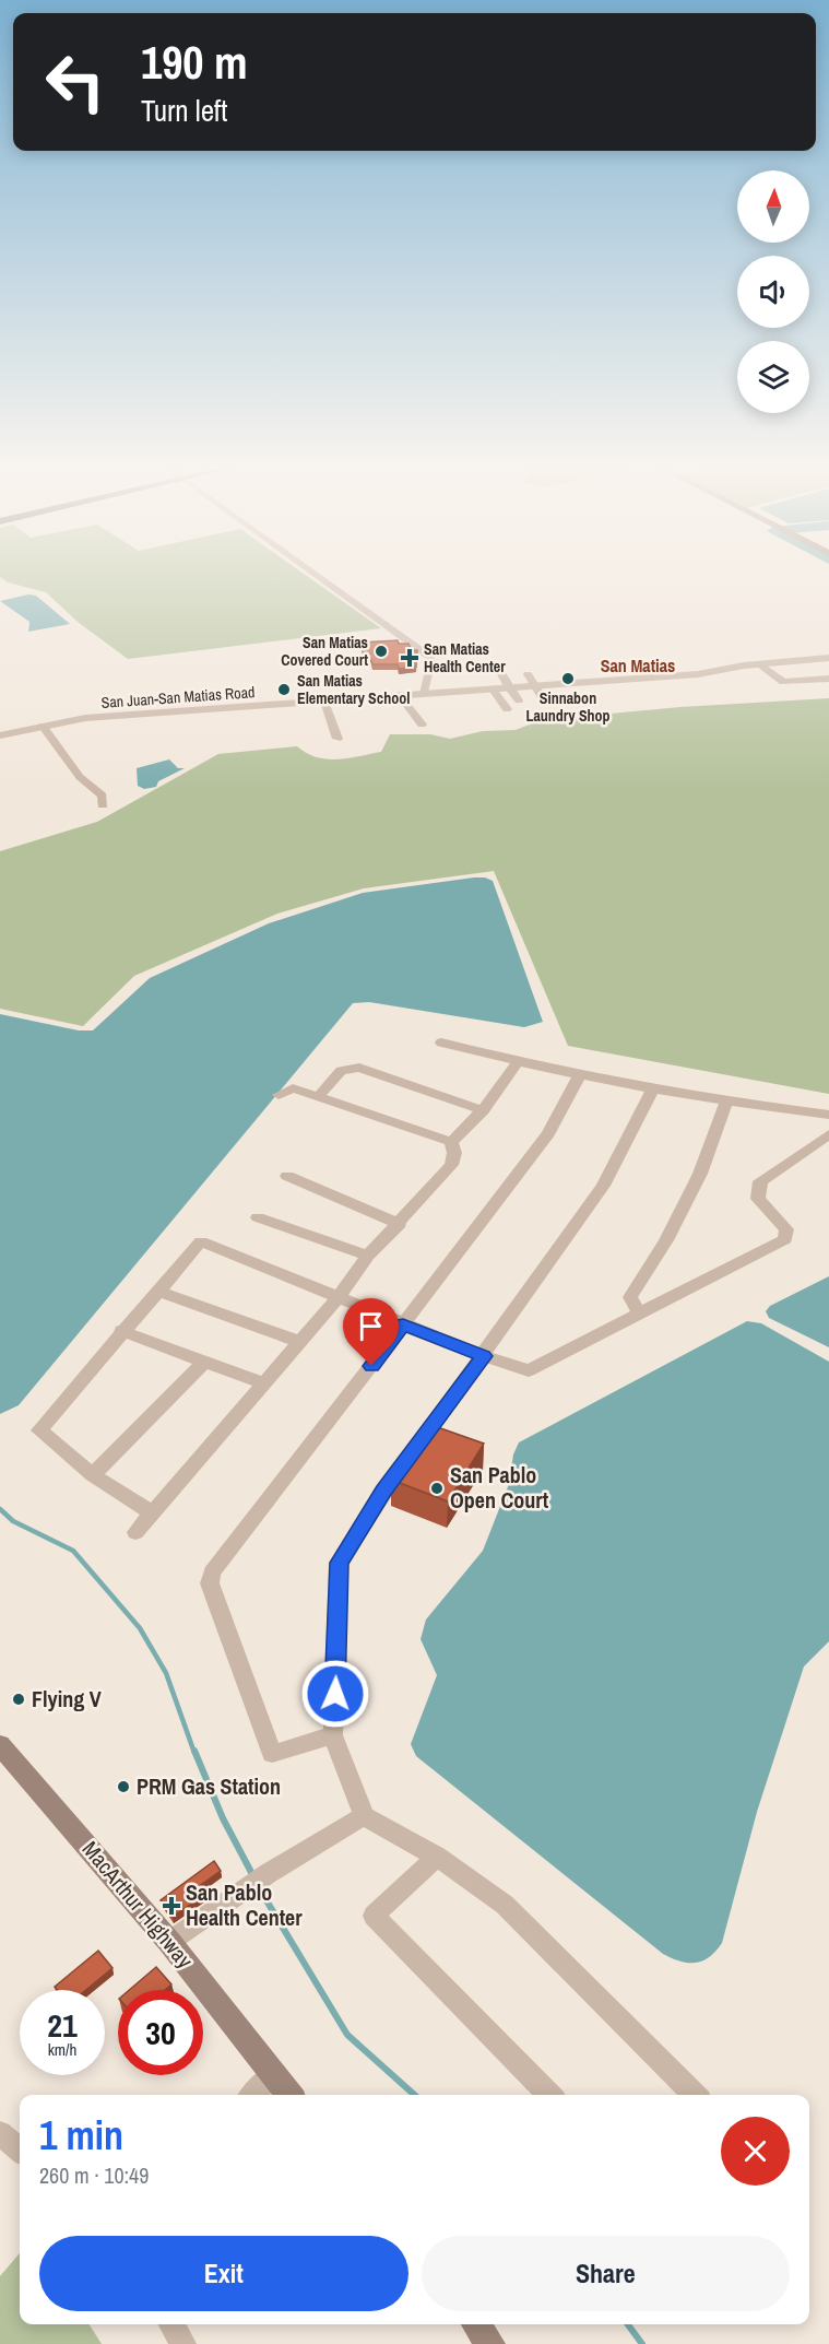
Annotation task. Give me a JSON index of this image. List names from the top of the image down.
{
  "streets": {
    "main road": ["MacArthur Highway"],
    "street": ["San Juan-San Matias Road"]
  },
  "districts": ["San Matias"],
  "places": {
    "other": [
      "San Matias Covered Court",
      "Sinnabon Laundry Shop",
      "San Matias Elementary School",
      "San Pablo Open Court",
      "Flying V",
      "PRM Gas Station"
    ],
    "health": ["San Matias Health Center", "San Pablo Health Center"]
  },
  "north": "top",
  "page": {
    "turn": ["190 m", "Turn left"],
    "speed": "21 km/h",
    "limit": "30",
    "heading": ["1 min", "260 m · 10:49"],
    "buttons": ["Exit", "Share"]
  }
}
